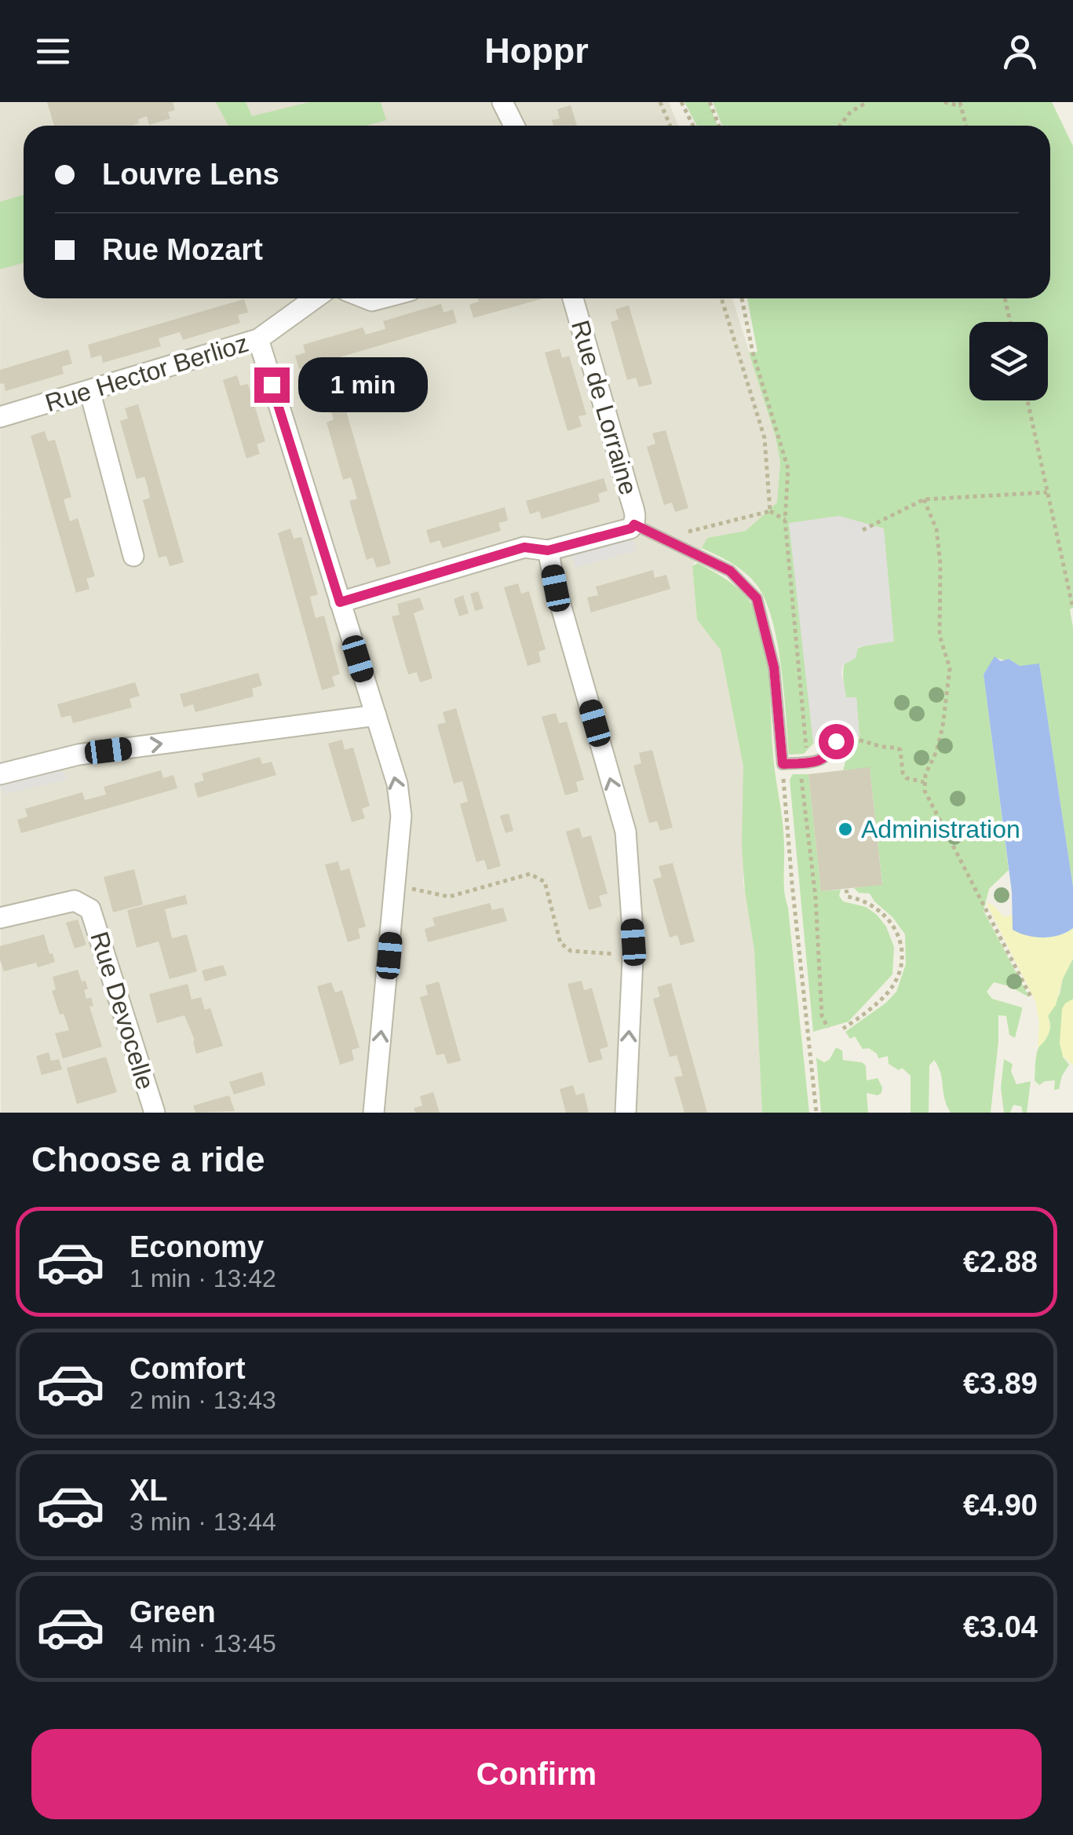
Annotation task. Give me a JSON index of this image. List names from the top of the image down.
{
  "streets": {
    "street": ["Rue Hector Berlioz", "Rue de Lorraine", "Rue Devocelle"]
  },
  "places": ["Administration"],
  "page": {
    "header": "Hoppr",
    "banner": ["Louvre Lens", "Rue Mozart"],
    "bubble": "1 min",
    "heading": "Choose a ride",
    "list": [
      {
        "name": "Economy",
        "note": "1 min · 13:42",
        "value": "€2.88"
      },
      {
        "name": "Comfort",
        "note": "2 min · 13:43",
        "value": "€3.89"
      },
      {
        "name": "XL",
        "note": "3 min · 13:44",
        "value": "€4.90"
      },
      {
        "name": "Green",
        "note": "4 min · 13:45",
        "value": "€3.04"
      }
    ],
    "buttons": "Confirm"
  }
}
